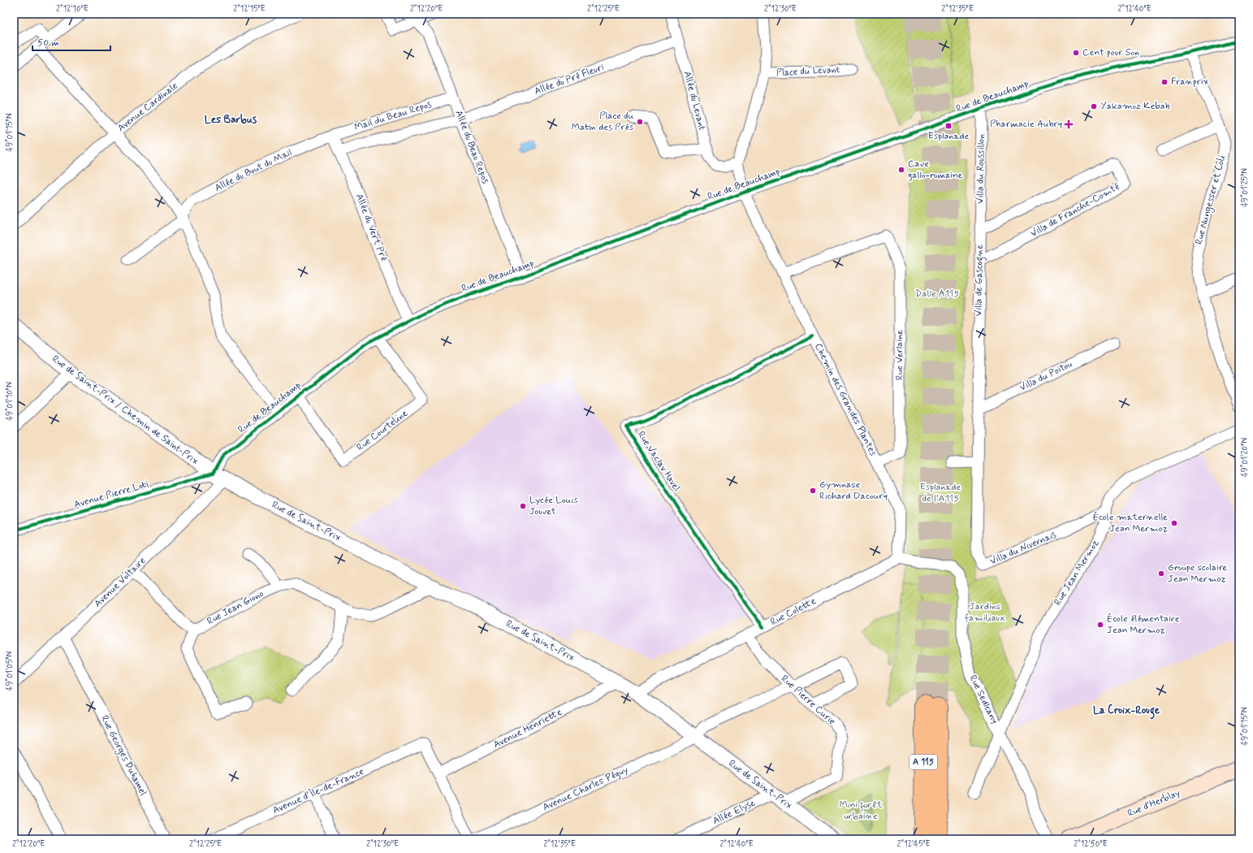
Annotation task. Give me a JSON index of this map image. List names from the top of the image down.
{
  "streets": {
    "highway": ["A 115"],
    "main road": ["Rue d'Herblay"],
    "street": [
      "Place du Levant",
      "Allée du Pré Fleuri",
      "Rue de Beauchamp",
      "Allée du Levant",
      "Avenue Cardinale",
      "Mail du Beau Repos",
      "Allée du Beau Repos",
      "Villa du Roussillon",
      "Allée du Bout du Mail",
      "Rue Nungesser et Coli",
      "Villa de Franche-Comté",
      "Allée du Vert Pré",
      "Villa de Gascogne",
      "Rue Verlaine",
      "Villa du Poitou",
      "Chemin des Grandes Plantes",
      "Rue de Saint-Prix / Chemin de Saint-Prix",
      "Rue Courteline",
      "Rue Vaclav Havel",
      "Avenue Pierre Loti",
      "Rue de Saint-Prix",
      "Villa du Nivernais",
      "Rue Jean Mermoz",
      "Avenue Voltaire",
      "Rue Jean Giono",
      "Rue Colette",
      "Rue Sedlcany",
      "Rue Pierre Curie",
      "Avenue Henriette",
      "Rue Georges Duhamel",
      "Avenue Charles Péguy",
      "Avenue d'Île-de-France",
      "Allée Elyse"
    ]
  },
  "crossings": [
    ["Allée du Pré Fleuri", "Allée du Levant"],
    ["Allée du Pré Fleuri", "Mail du Beau Repos"],
    ["Allée du Pré Fleuri", "Allée du Beau Repos"],
    ["Rue de Beauchamp", "Allée du Beau Repos"],
    ["Rue de Beauchamp", "Villa du Roussillon"],
    ["Rue de Beauchamp", "Rue Nungesser et Coli"],
    ["Rue de Beauchamp", "Allée du Vert Pré"],
    ["Rue de Beauchamp", "Chemin des Grandes Plantes"],
    ["Rue de Beauchamp", "Rue de Saint-Prix / Chemin de Saint-Prix"],
    ["Rue de Beauchamp", "Rue Courteline"],
    ["Rue de Beauchamp", "Avenue Pierre Loti"],
    ["Rue de Beauchamp", "Rue de Saint-Prix"],
    ["Rue de Beauchamp", "Avenue Voltaire"],
    ["Allée du Levant", "Chemin des Grandes Plantes"],
    ["Mail du Beau Repos", "Allée du Beau Repos"],
    ["Mail du Beau Repos", "Allée du Bout du Mail"],
    ["Mail du Beau Repos", "Allée du Vert Pré"],
    ["Villa du Roussillon", "Villa de Franche-Comté"],
    ["Villa du Roussillon", "Villa de Gascogne"],
    ["Allée du Bout du Mail", "Allée du Vert Pré"],
    ["Villa de Franche-Comté", "Villa de Gascogne"],
    ["Villa de Gascogne", "Villa du Poitou"],
    ["Villa de Gascogne", "Villa du Nivernais"],
    ["Rue Verlaine", "Chemin des Grandes Plantes"],
    ["Chemin des Grandes Plantes", "Rue Vaclav Havel"],
    ["Chemin des Grandes Plantes", "Rue Colette"],
    ["Chemin des Grandes Plantes", "Rue Sedlcany"],
    ["Rue de Saint-Prix / Chemin de Saint-Prix", "Avenue Pierre Loti"],
    ["Rue de Saint-Prix / Chemin de Saint-Prix", "Rue de Saint-Prix"],
    ["Rue de Saint-Prix / Chemin de Saint-Prix", "Avenue Voltaire"],
    ["Rue Vaclav Havel", "Rue Colette"],
    ["Avenue Pierre Loti", "Rue de Saint-Prix"],
    ["Avenue Pierre Loti", "Avenue Voltaire"],
    ["Rue de Saint-Prix", "Avenue Voltaire"],
    ["Rue de Saint-Prix", "Rue Jean Giono"],
    ["Rue de Saint-Prix", "Rue Colette"],
    ["Rue de Saint-Prix", "Rue Pierre Curie"],
    ["Rue de Saint-Prix", "Avenue Henriette"],
    ["Rue de Saint-Prix", "Avenue Charles Péguy"],
    ["Rue de Saint-Prix", "Allée Elyse"],
    ["Villa du Nivernais", "Rue Jean Mermoz"],
    ["Rue Jean Mermoz", "Rue Sedlcany"],
    ["Avenue Voltaire", "Rue Georges Duhamel"],
    ["Rue Colette", "Rue Sedlcany"],
    ["Rue Colette", "Rue Pierre Curie"],
    ["Avenue Henriette", "Avenue d'Île-de-France"]
  ],
  "districts": ["Les Barbus", "La Croix-Rouge"],
  "parks": [
    "Dalle A115",
    "Esplanade de l'A115",
    "Jardins familiaux",
    "Mini forêt urbaine"
  ],
  "places": {
    "other": [
      "Cent pour Son",
      "Franprix",
      "Yakamoz Kebab",
      "Place du Matin des Prés",
      "Cave gallo-romaine",
      "Gymnase Richard Dacoury",
      "Lycée Louis Jouvet",
      "École maternelle Jean Mermoz",
      "Groupe scolaire Jean Mermoz",
      "École élémentaire Jean Mermoz"
    ],
    "health": ["Pharmacie Aubry"],
    "transit": ["Esplanade"]
  },
  "scale_bar": "50 m",
  "coordinates": [
    "2°12'10\"E",
    "2°12'15\"E",
    "2°12'20\"E",
    "2°12'25\"E",
    "2°12'30\"E",
    "2°12'35\"E",
    "2°12'40\"E",
    "49°01'15\"N",
    "49°01'25\"N",
    "49°01'10\"N",
    "49°01'20\"N",
    "49°01'05\"N",
    "2°12'45\"E",
    "2°12'50\"E"
  ]
}
